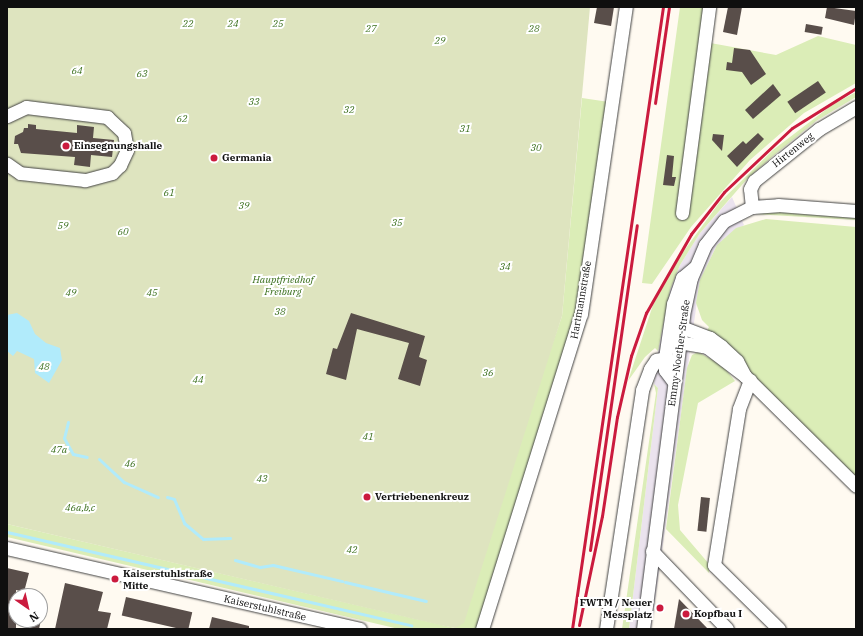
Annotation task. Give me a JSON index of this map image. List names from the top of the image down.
{
  "streets": {
    "street": [
      "Hirtenweg",
      "Hartmannstraße",
      "Emmy-Noether-Straße",
      "Kaiserstuhlstraße"
    ]
  },
  "crossings": [
    ["Hirtenweg", "Emmy-Noether-Straße"]
  ],
  "parks": [
    "22",
    "24",
    "25",
    "27",
    "28",
    "29",
    "64",
    "63",
    "33",
    "32",
    "62",
    "31",
    "30",
    "61",
    "39",
    "35",
    "59",
    "60",
    "34",
    "Hauptfriedhof Freiburg",
    "49",
    "45",
    "38",
    "48",
    "36",
    "44",
    "41",
    "47a",
    "46",
    "43",
    "46a,b,c",
    "42"
  ],
  "places": [
    "Einsegnungshalle",
    "Germania",
    "Vertriebenenkreuz",
    "Kaiserstuhlstraße Mitte",
    "FWTM / Neuer Messplatz",
    "Kopfbau I"
  ],
  "north": "bottom right"
}
